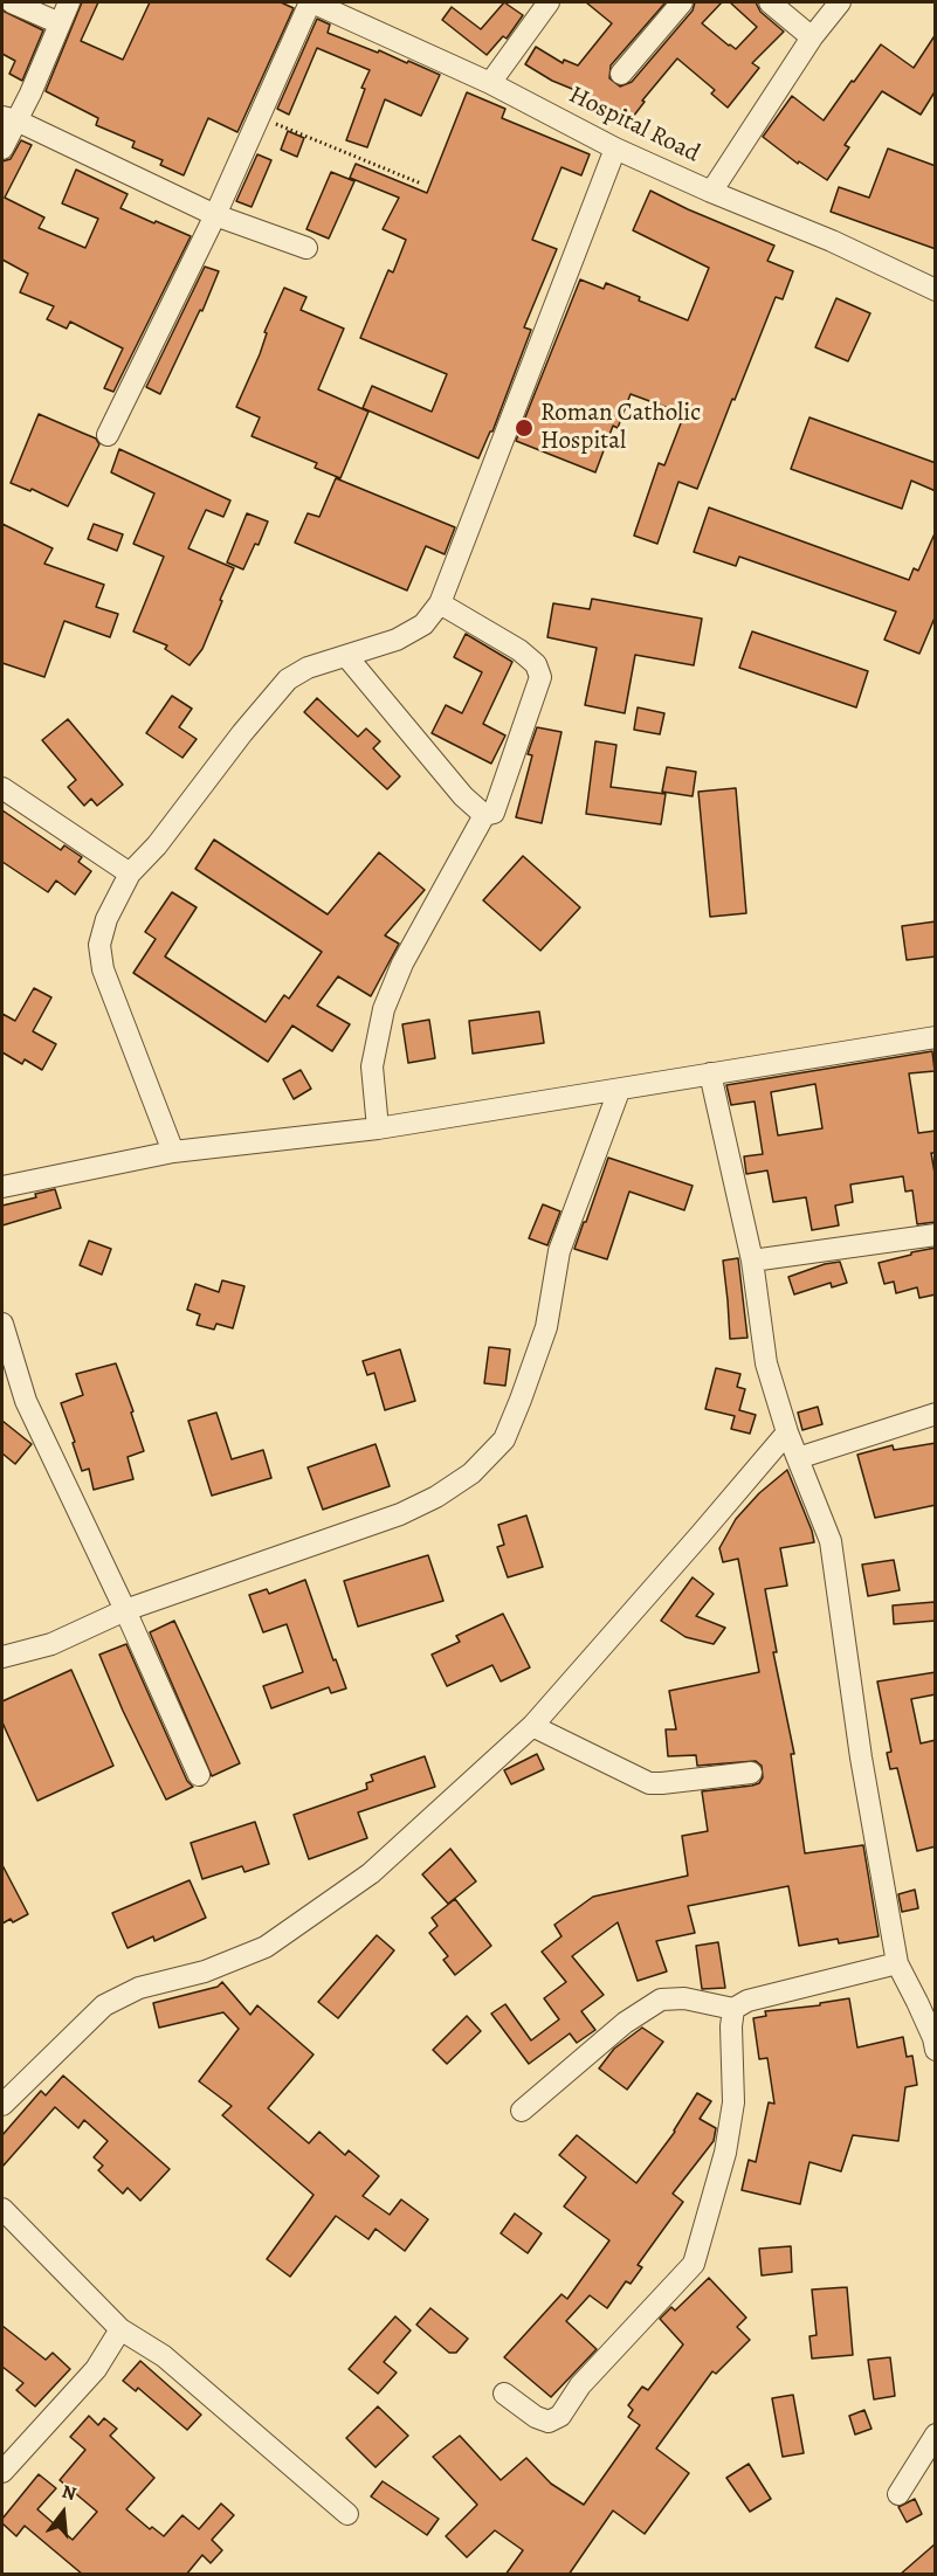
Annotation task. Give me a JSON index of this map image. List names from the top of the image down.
{
  "streets": {
    "street": ["Hospital Road"]
  },
  "places": ["Roman Catholic Hospital"],
  "north": "top"
}
